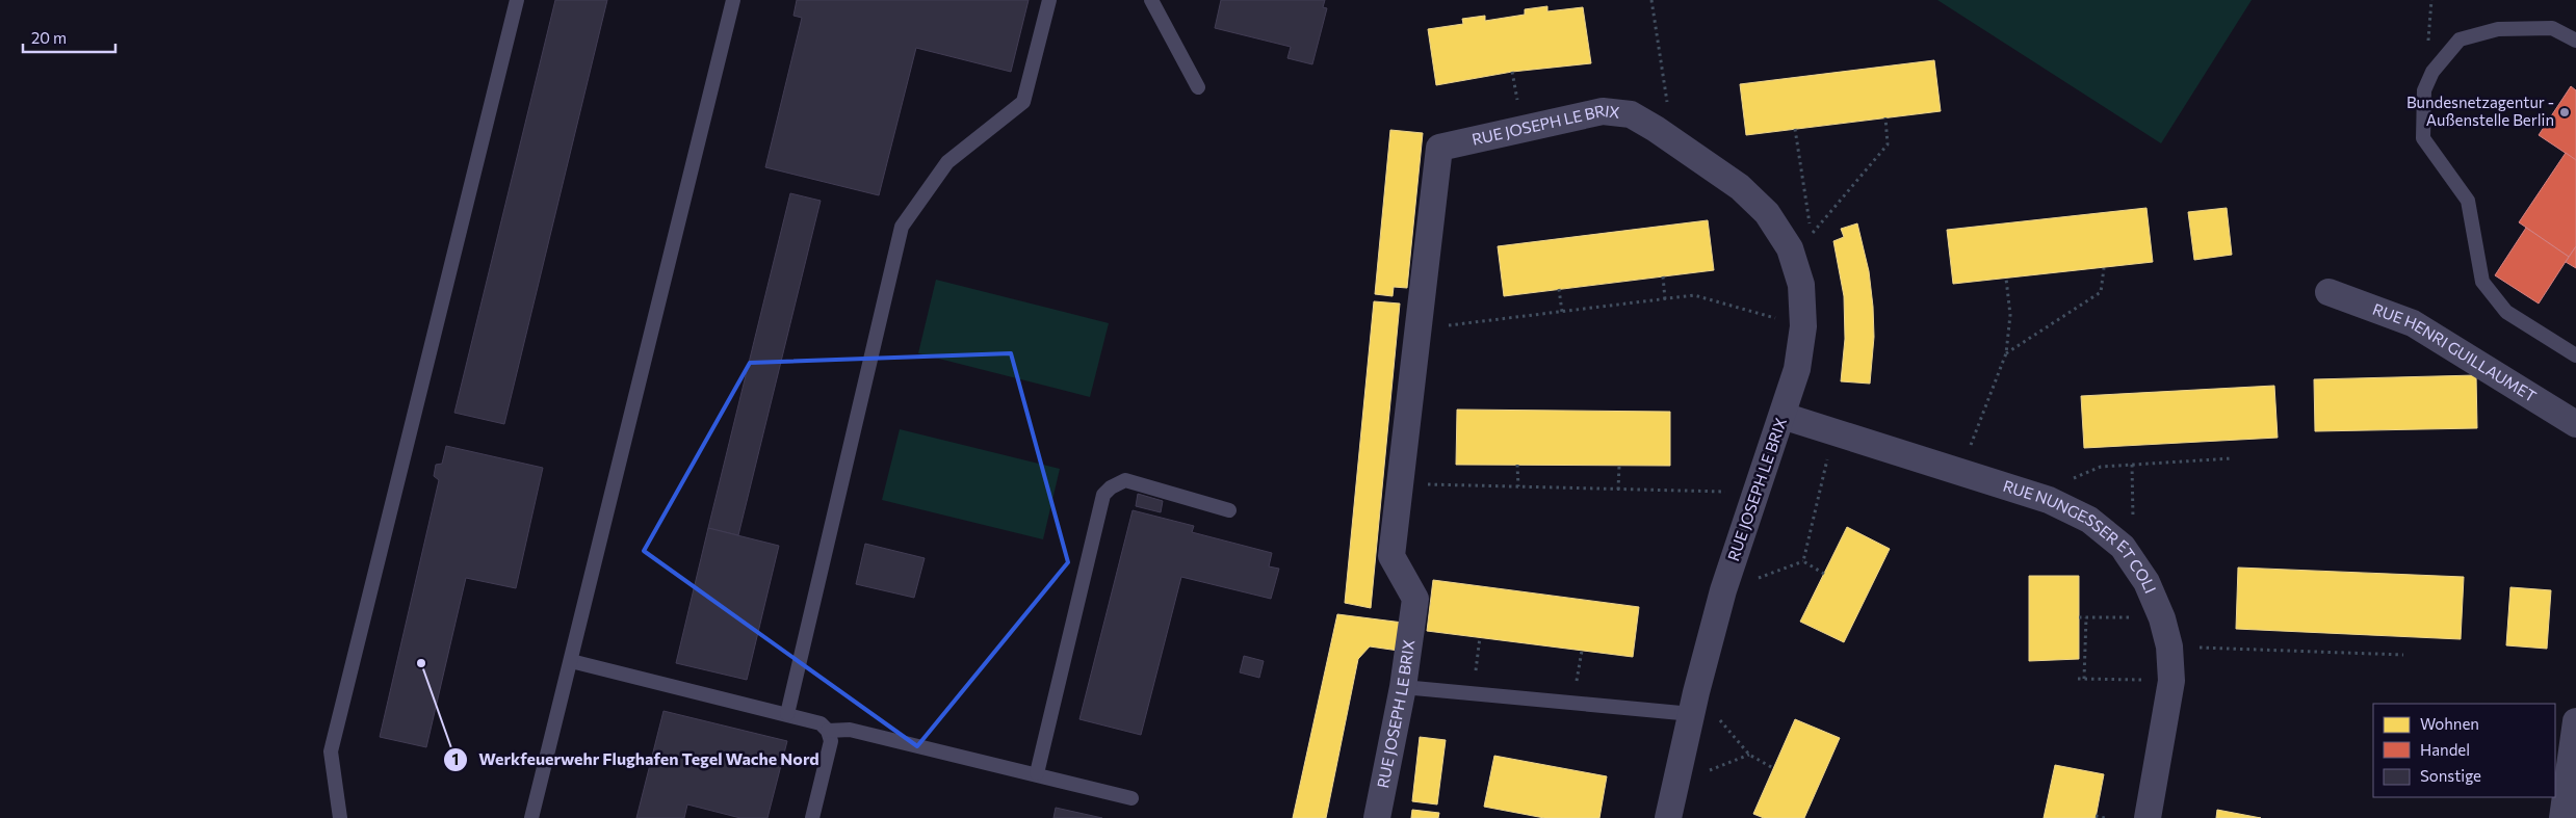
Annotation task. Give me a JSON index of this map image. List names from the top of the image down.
{
  "streets": {
    "street": ["RUE JOSEPH LE BRIX", "RUE HENRI GUILLAUMET", "RUE NUNGESSER ET COLI"]
  },
  "crossings": [
    ["RUE JOSEPH LE BRIX", "RUE NUNGESSER ET COLI"]
  ],
  "places": ["Bundesnetzagentur - Außenstelle Berlin", "Werkfeuerwehr Flughafen Tegel Wache Nord"],
  "legend": ["Wohnen", "Handel", "Sonstige"],
  "scale_bar": "20 m"
}
